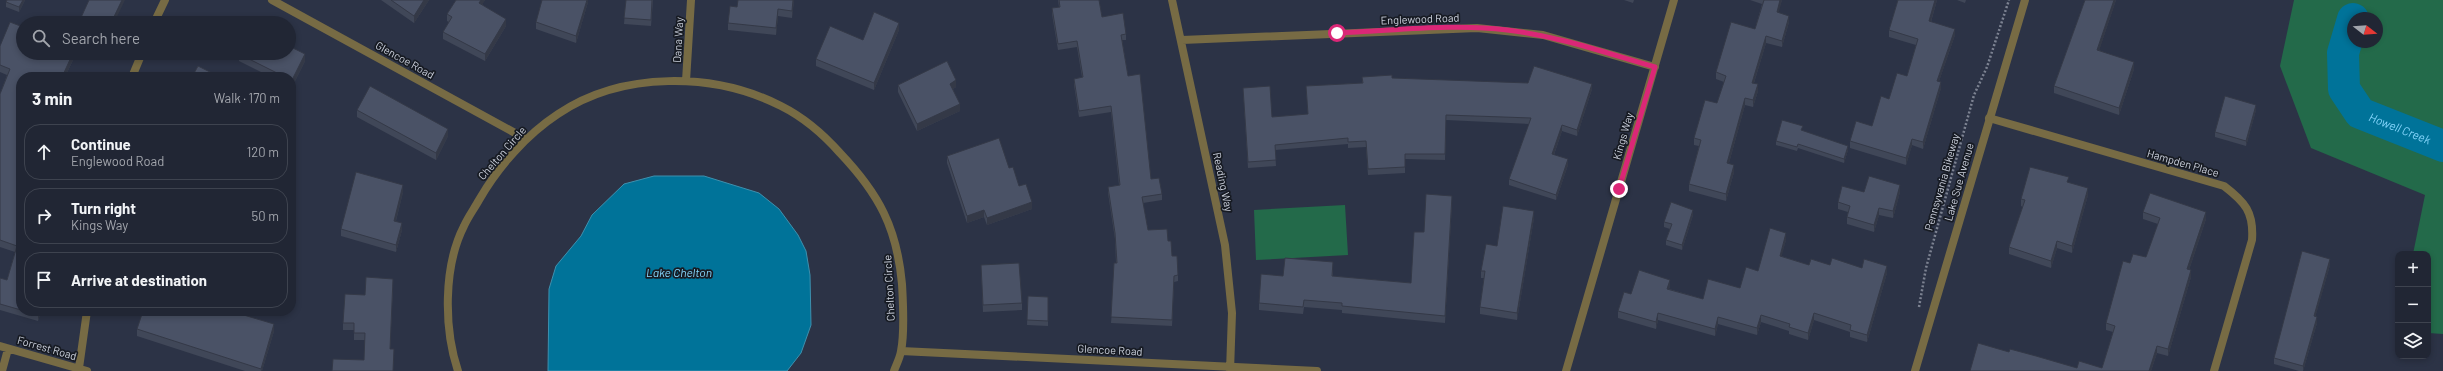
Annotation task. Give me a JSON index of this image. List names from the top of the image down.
{
  "streets": {
    "street": [
      "Englewood Road",
      "Dana Way",
      "Glencoe Road",
      "Kings Way",
      "Chelton Circle",
      "Hampden Place",
      "Reading Way",
      "Lake Sue Avenue",
      "Forrest Road"
    ],
    "path": ["Pennsyvania Bikeway"]
  },
  "crossings": [
    ["Englewood Road", "Kings Way"],
    ["Englewood Road", "Reading Way"],
    ["Dana Way", "Chelton Circle"],
    ["Glencoe Road", "Chelton Circle"],
    ["Glencoe Road", "Reading Way"],
    ["Hampden Place", "Lake Sue Avenue"]
  ],
  "water": ["Howell Creek", "Lake Chelton"],
  "north": "right",
  "page": {
    "search": "Search here",
    "heading": ["3 min", "Walk · 170 m"],
    "list": [
      ["Continue", "Englewood Road", "120 m"],
      ["Turn right", "Kings Way", "50 m"],
      "Arrive at destination"
    ],
    "map_buttons": ["+", "−"]
  }
}
